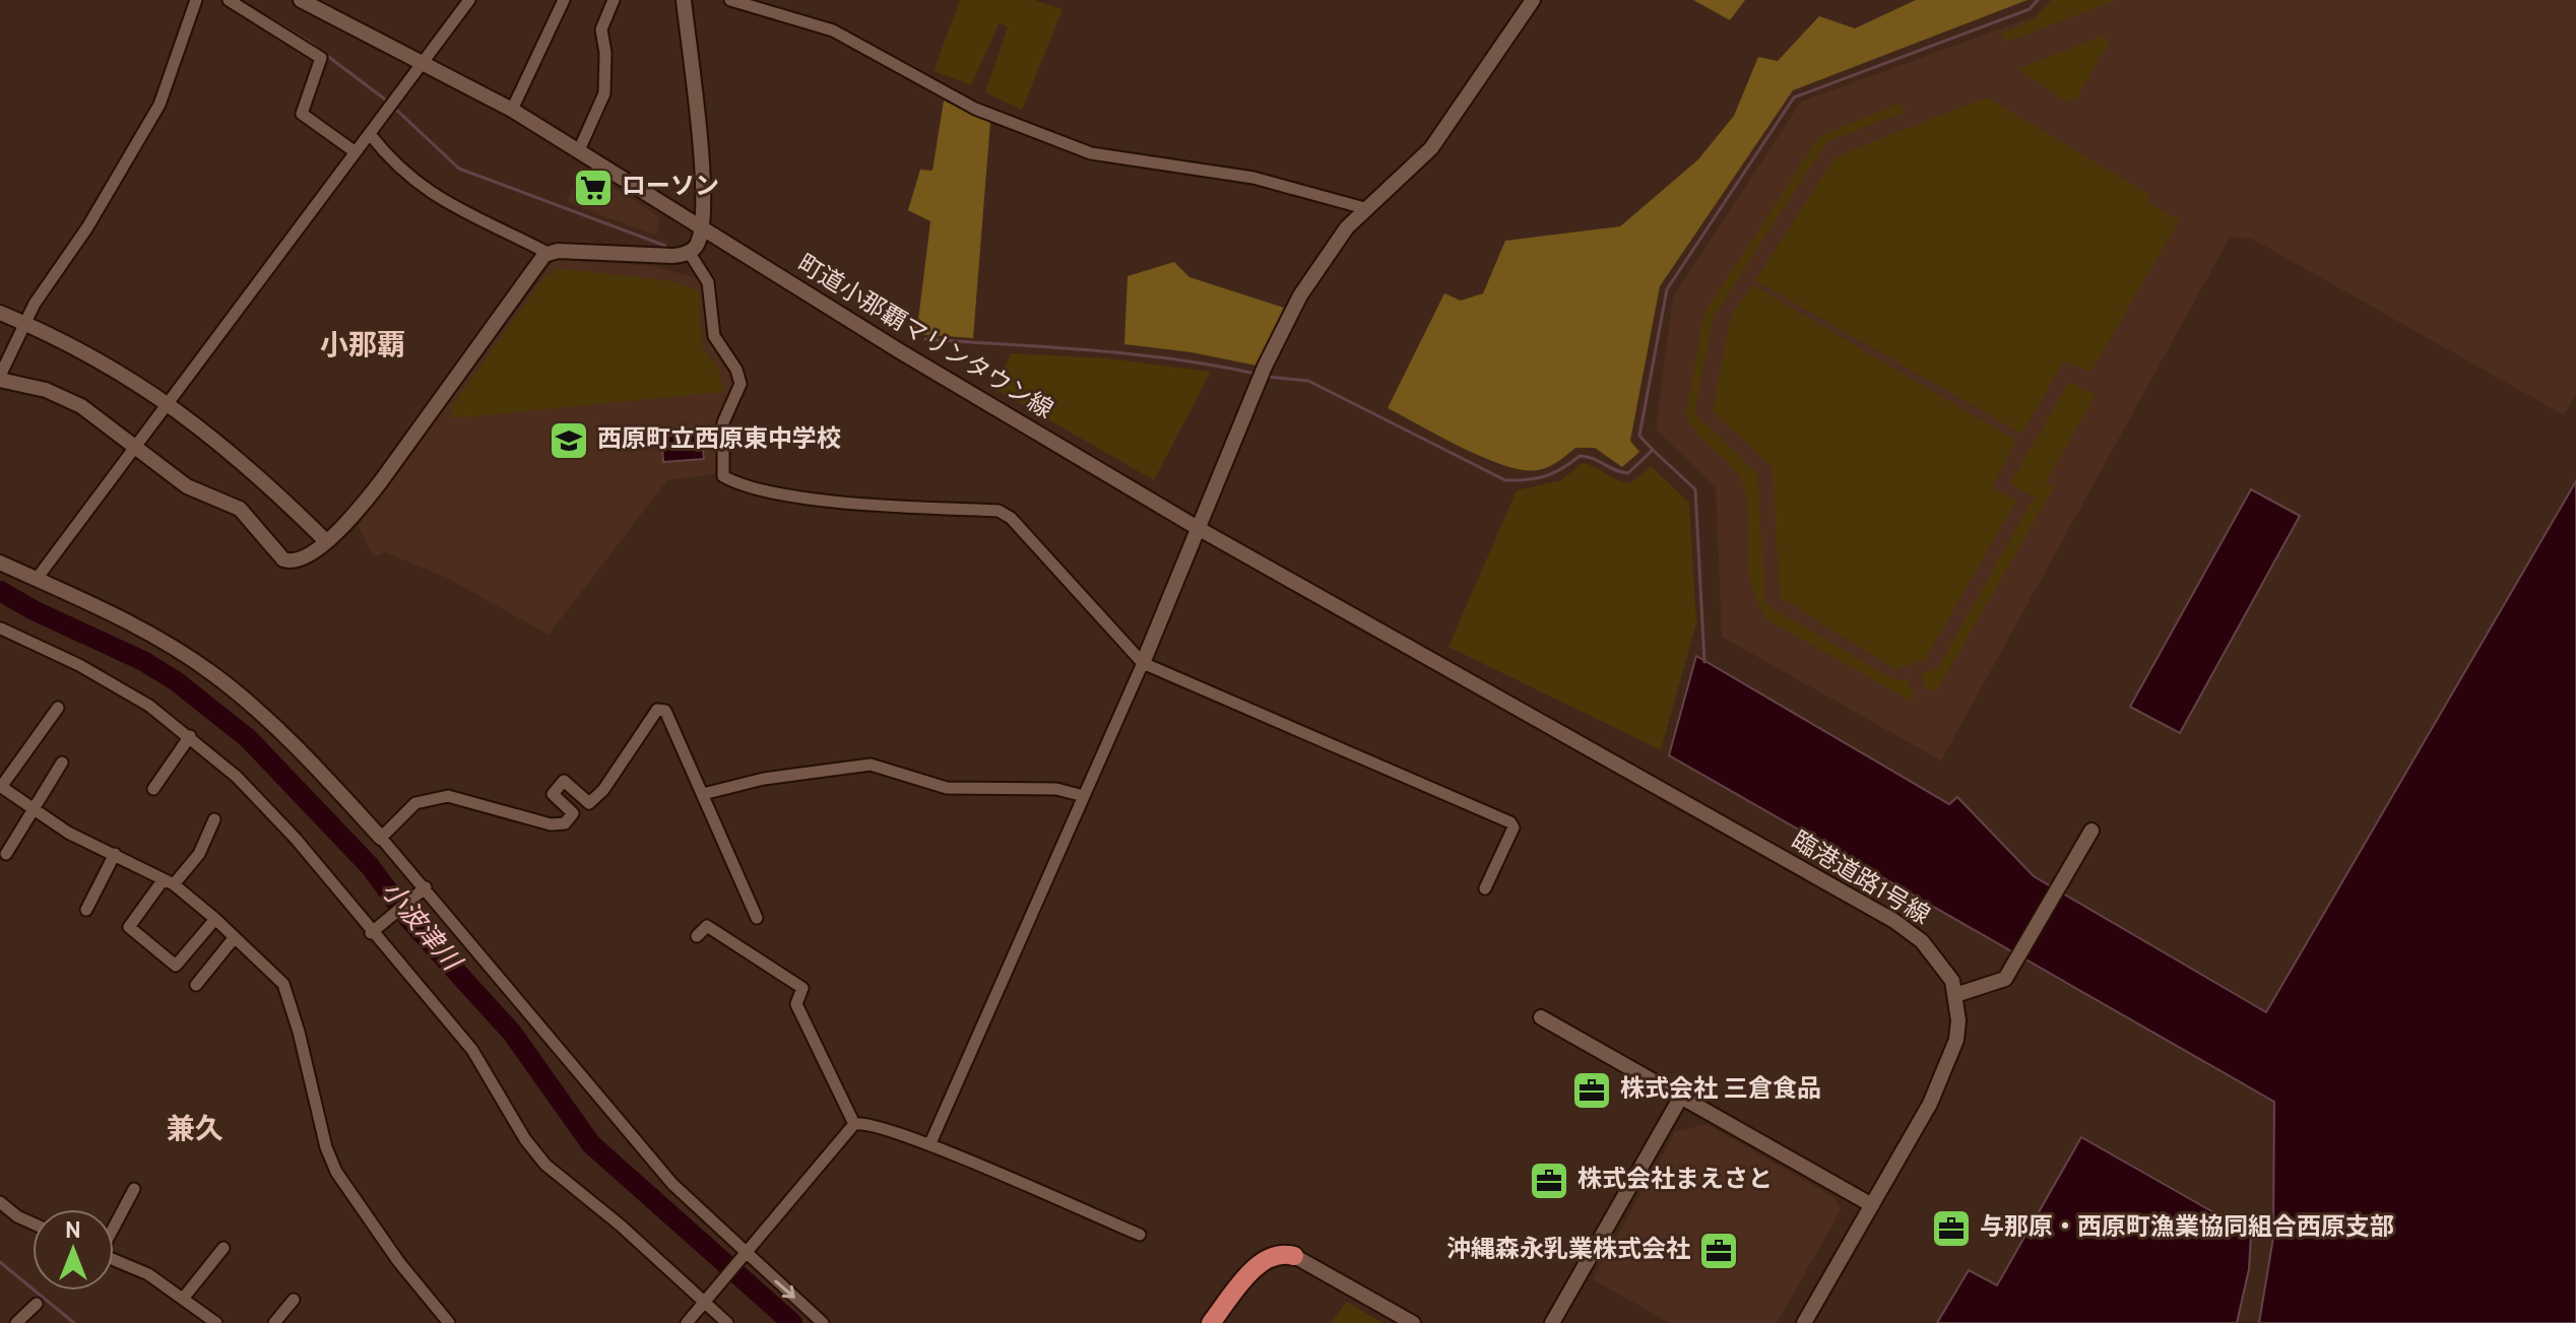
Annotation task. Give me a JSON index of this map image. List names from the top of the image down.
{
  "streets": {
    "street": ["町道小那覇マリンタウン線", "臨港道路1号線"]
  },
  "crossings": [
    ["町道小那覇マリンタウン線", "臨港道路1号線"]
  ],
  "districts": ["小那覇", "兼久"],
  "water": ["小波津川"],
  "places": {
    "supermarket": ["ローソン"],
    "school or university": ["西原町立西原東中学校"],
    "office": [
      "株式会社 三倉食品",
      "株式会社まえさと",
      "与那原・西原町漁業協同組合西原支部",
      "沖縄森永乳業株式会社"
    ]
  },
  "north": "top"
}
